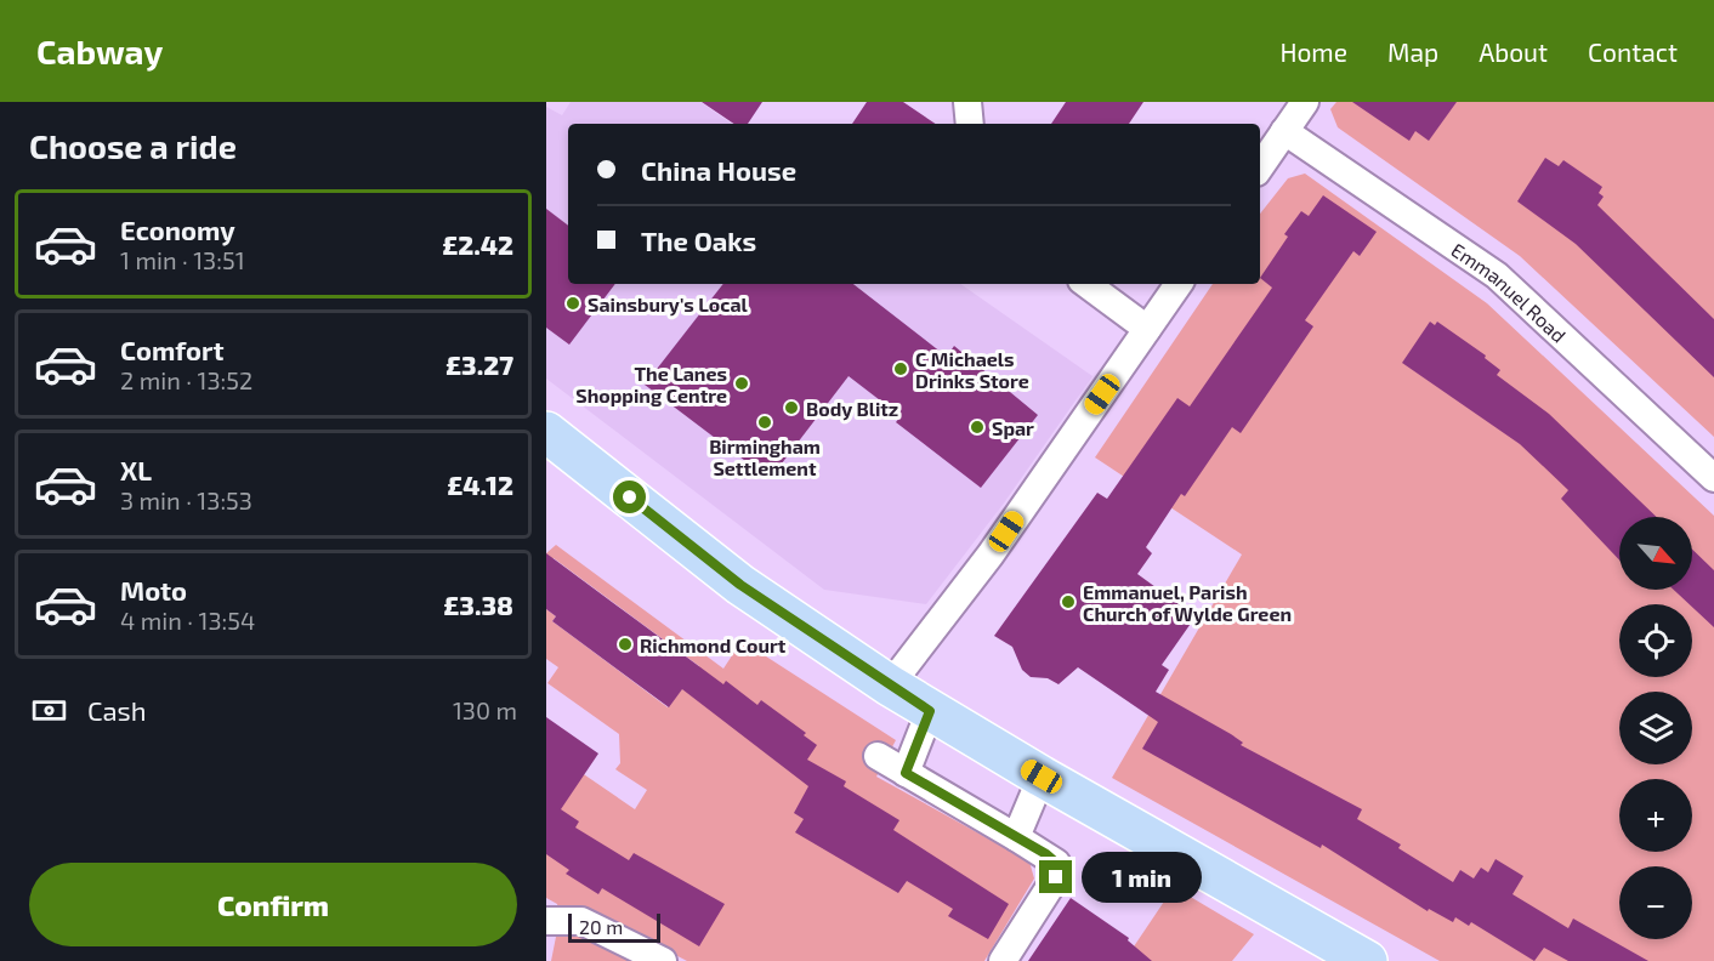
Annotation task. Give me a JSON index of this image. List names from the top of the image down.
{
  "streets": {
    "street": ["Emmanuel Road"]
  },
  "places": [
    "Sainsbury's Local",
    "C Michaels Drinks Store",
    "The Lanes Shopping Centre",
    "Body Blitz",
    "Birmingham Settlement",
    "Spar",
    "Emmanuel, Parish Church of Wylde Green",
    "Richmond Court"
  ],
  "scale_bar": "20 m",
  "north": "bottom right",
  "page": {
    "header": "Cabway",
    "nav": [
      "Home",
      "Map",
      "About",
      "Contact"
    ],
    "heading": "Choose a ride",
    "banner": ["China House", "The Oaks"],
    "list": [
      {
        "name": "Economy",
        "note": "1 min · 13:51",
        "value": "£2.42"
      },
      {
        "name": "Comfort",
        "note": "2 min · 13:52",
        "value": "£3.27"
      },
      {
        "name": "XL",
        "note": "3 min · 13:53",
        "value": "£4.12"
      },
      {
        "name": "Moto",
        "note": "4 min · 13:54",
        "value": "£3.38"
      }
    ],
    "map_buttons": ["+", "−"],
    "pay": ["Cash", "130 m"],
    "buttons": "Confirm",
    "bubble": "1 min",
    "scale": "20 m"
  }
}
